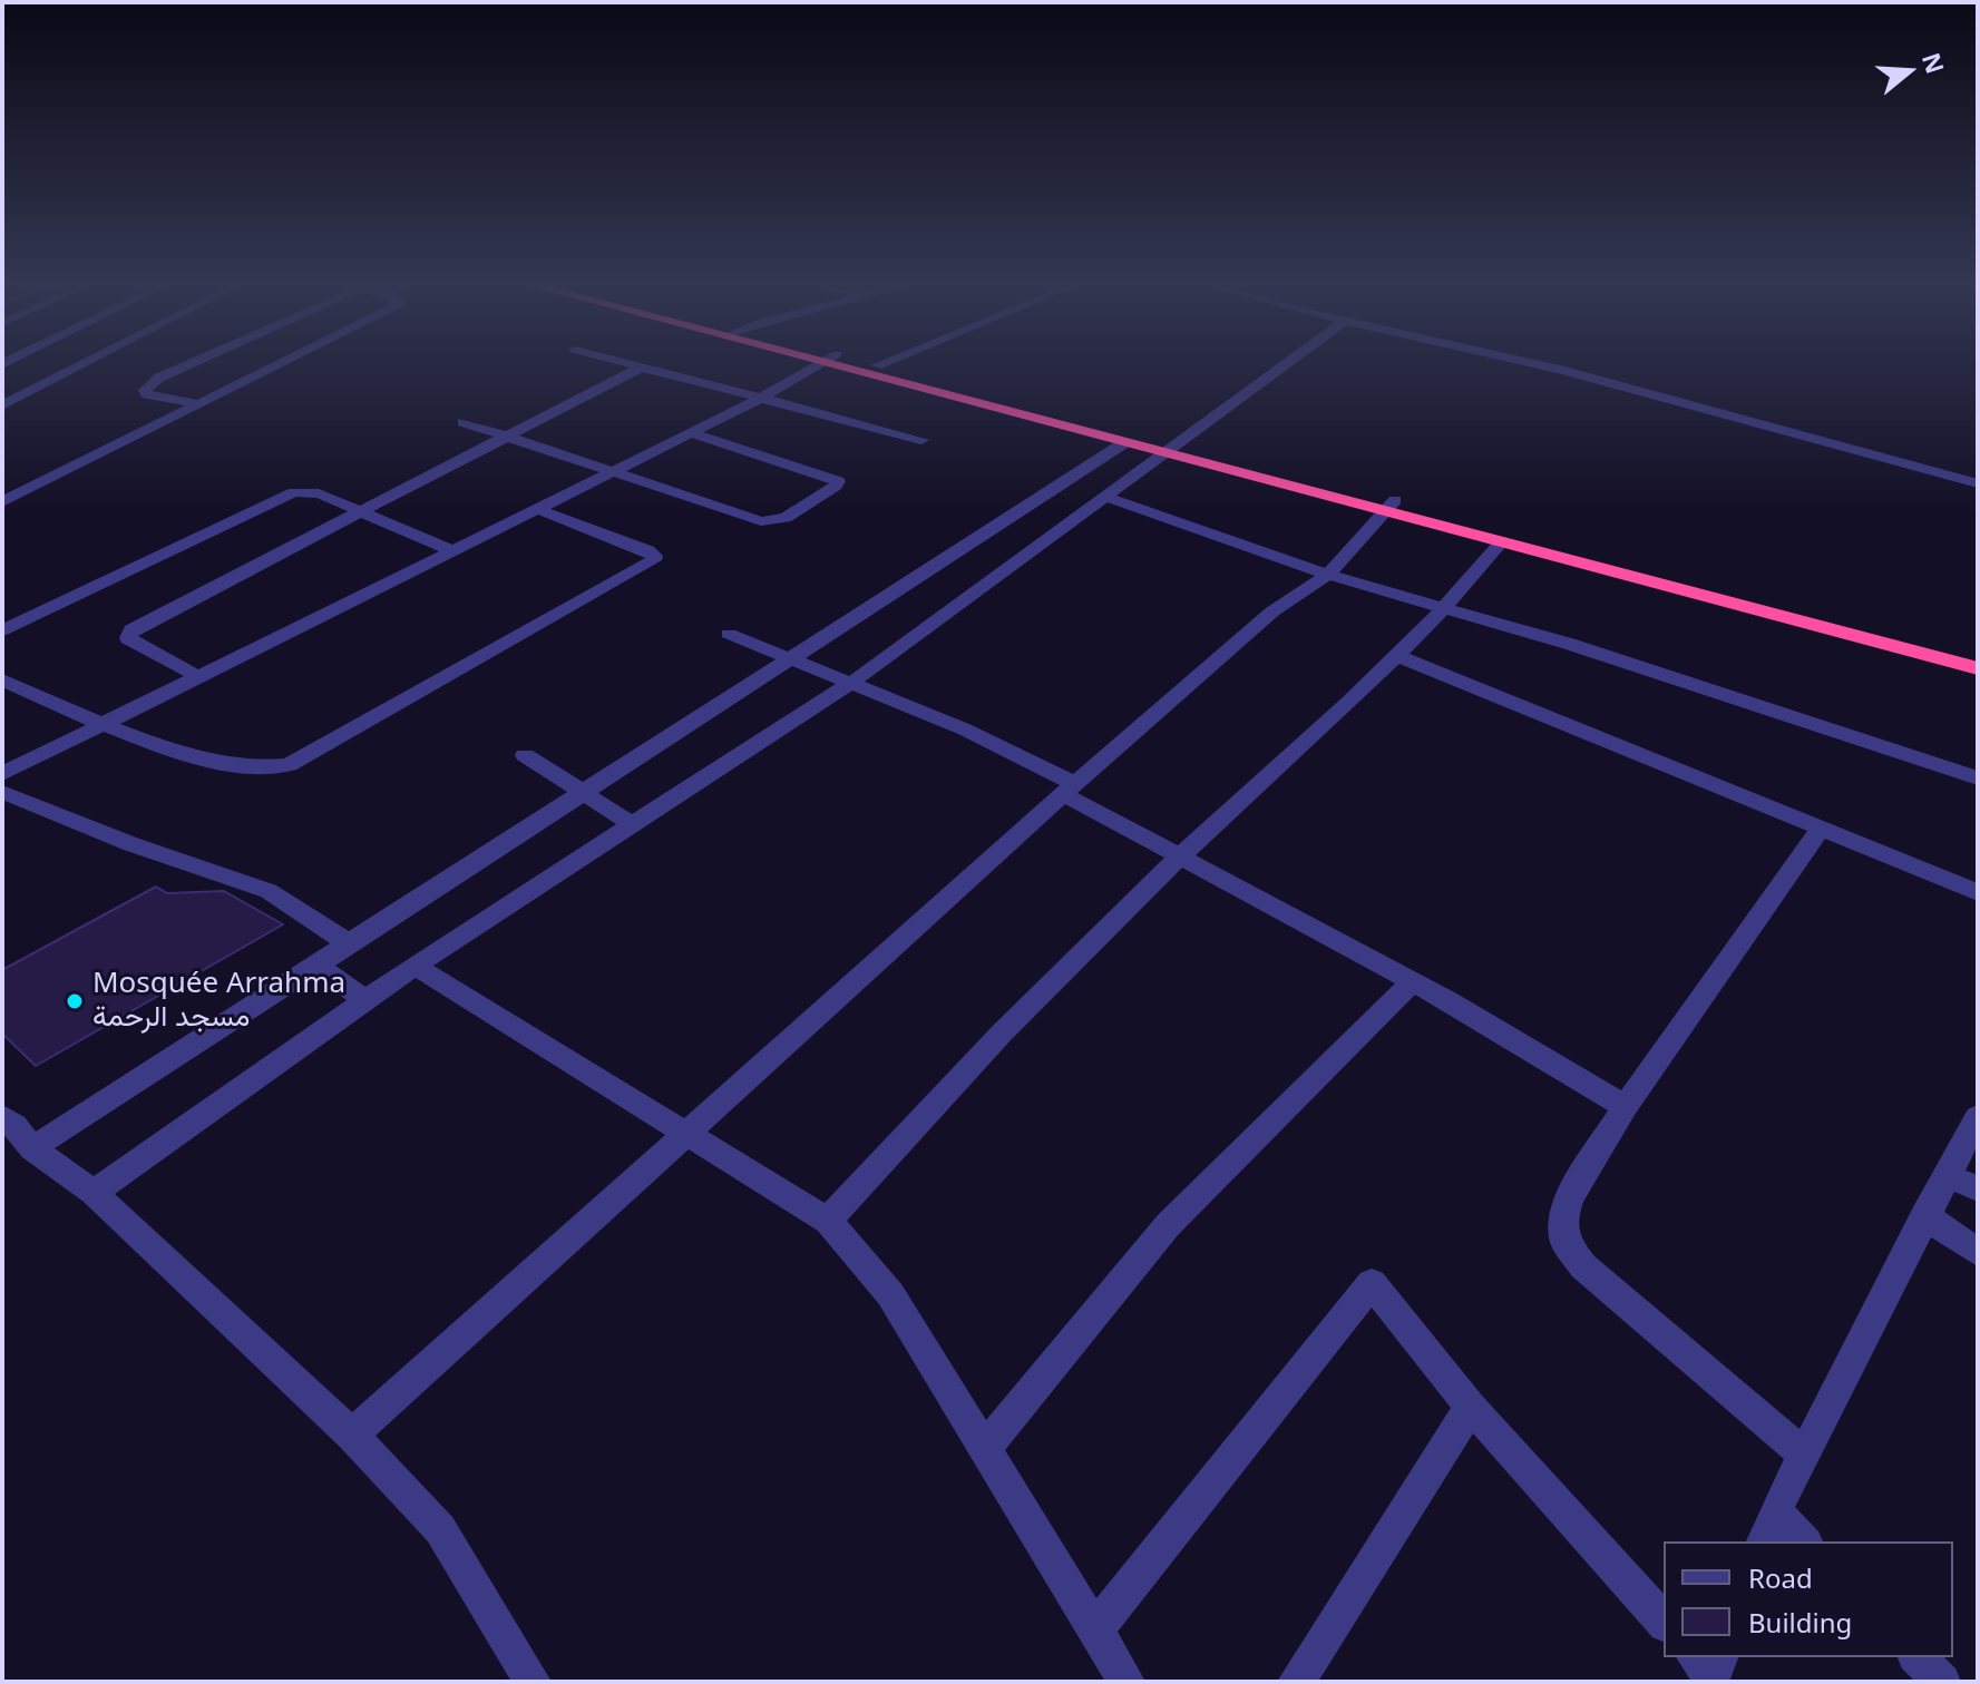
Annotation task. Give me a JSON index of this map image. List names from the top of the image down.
{
  "places": ["Mosquée Arrahma مسجد الرحمة"],
  "legend": ["Road", "Building"],
  "north": "right"
}
